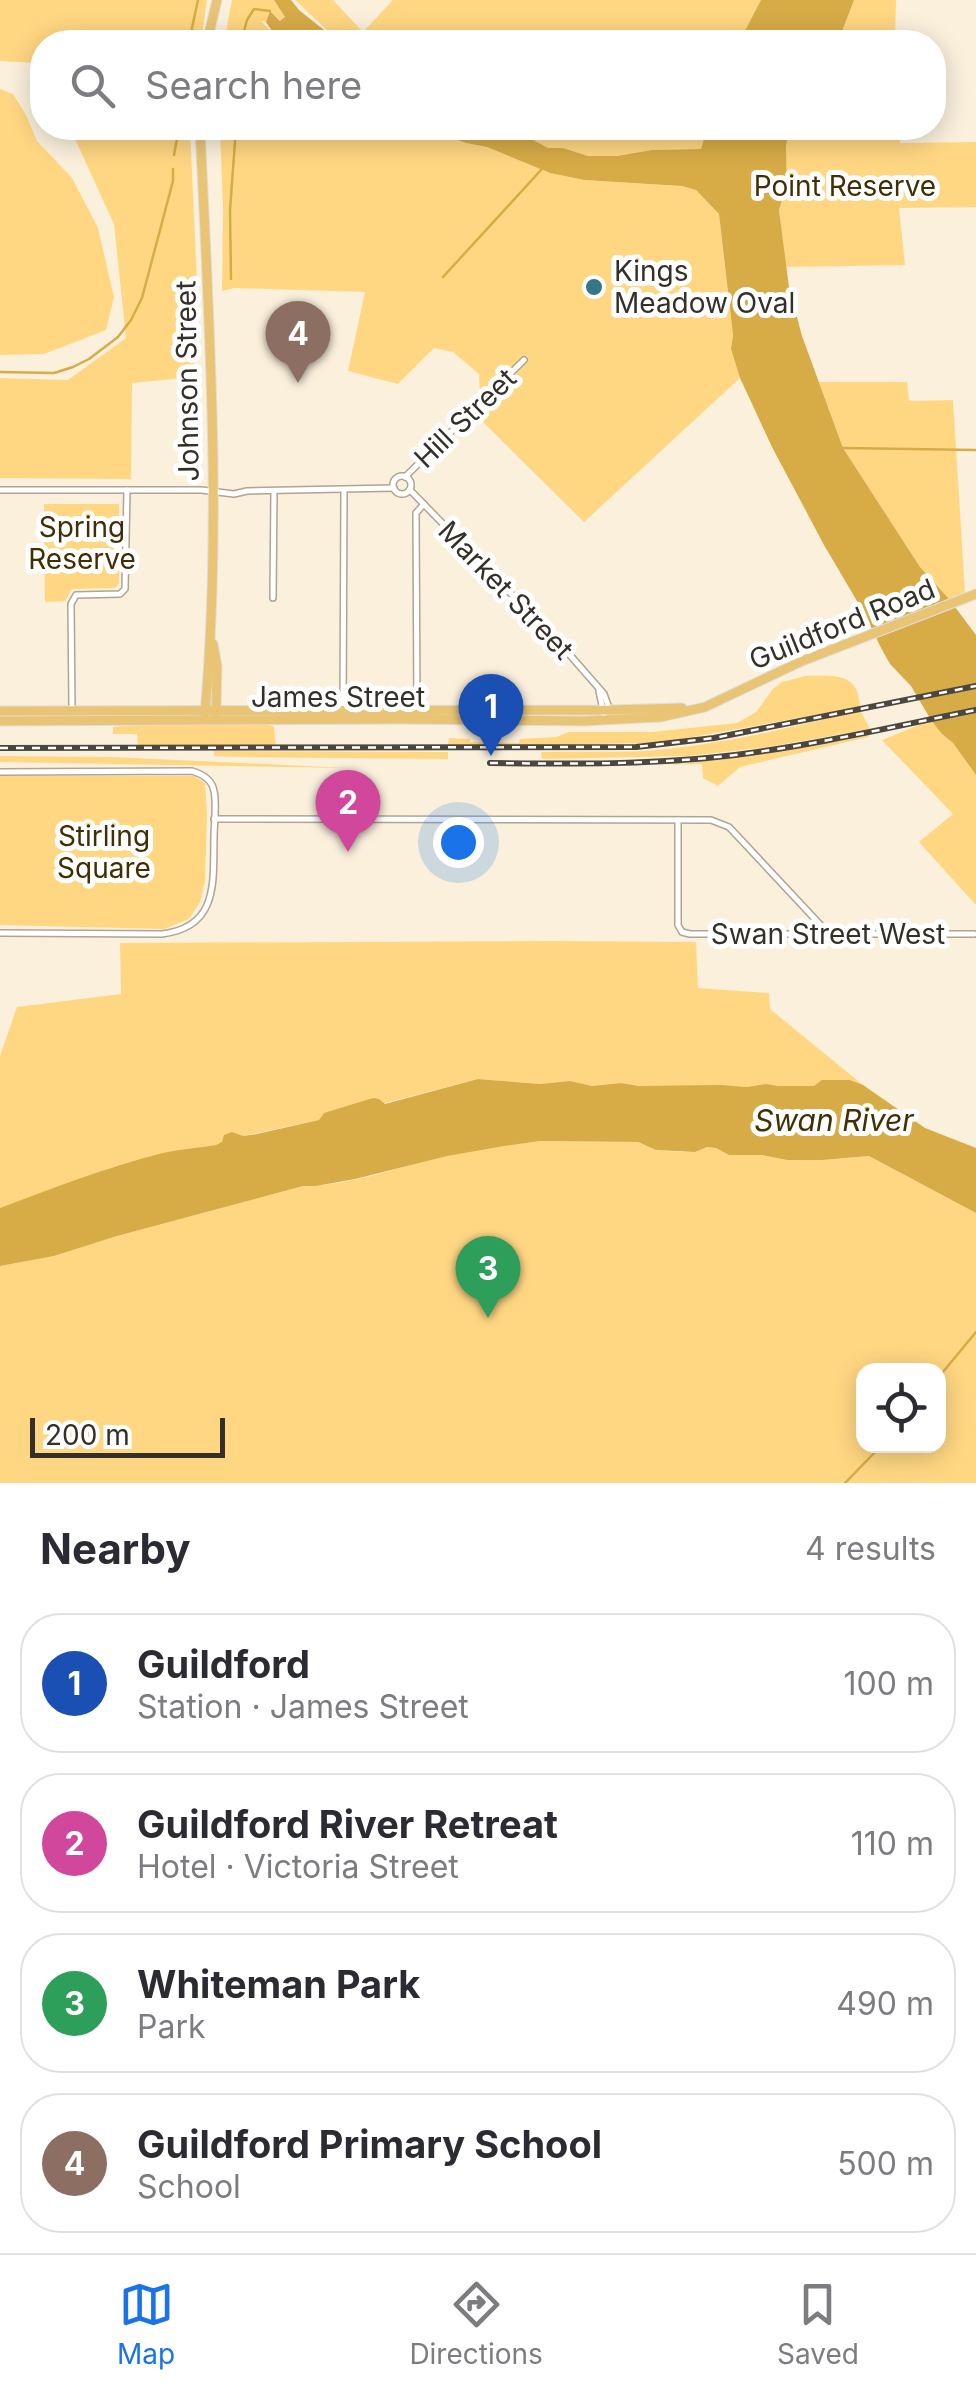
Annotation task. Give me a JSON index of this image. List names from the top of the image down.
{
  "streets": {
    "highway": ["Johnson Street", "Guildford Road", "James Street"],
    "street": ["Hill Street", "Market Street", "Swan Street West"]
  },
  "crossings": [
    ["Johnson Street", "James Street"],
    ["Hill Street", "Market Street"],
    ["Market Street", "James Street"],
    ["Guildford Road", "James Street"]
  ],
  "water": ["Swan River"],
  "parks": ["Point Reserve", "Spring Reserve", "Stirling Square"],
  "places": ["Kings Meadow Oval"],
  "scale_bar": "200 m",
  "page": {
    "search": "Search here",
    "pins": [
      "4",
      "1",
      "2",
      "3"
    ],
    "scale": "200 m",
    "heading": ["Nearby", "4 results"],
    "list": [
      {
        "mark": "1",
        "name": "Guildford",
        "note": "Station · James Street",
        "value": "100 m"
      },
      {
        "mark": "2",
        "name": "Guildford River Retreat",
        "note": "Hotel · Victoria Street",
        "value": "110 m"
      },
      {
        "mark": "3",
        "name": "Whiteman Park",
        "note": "Park",
        "value": "490 m"
      },
      {
        "mark": "4",
        "name": "Guildford Primary School",
        "note": "School",
        "value": "500 m"
      }
    ],
    "nav": ["Map", "Directions", "Saved"]
  }
}
